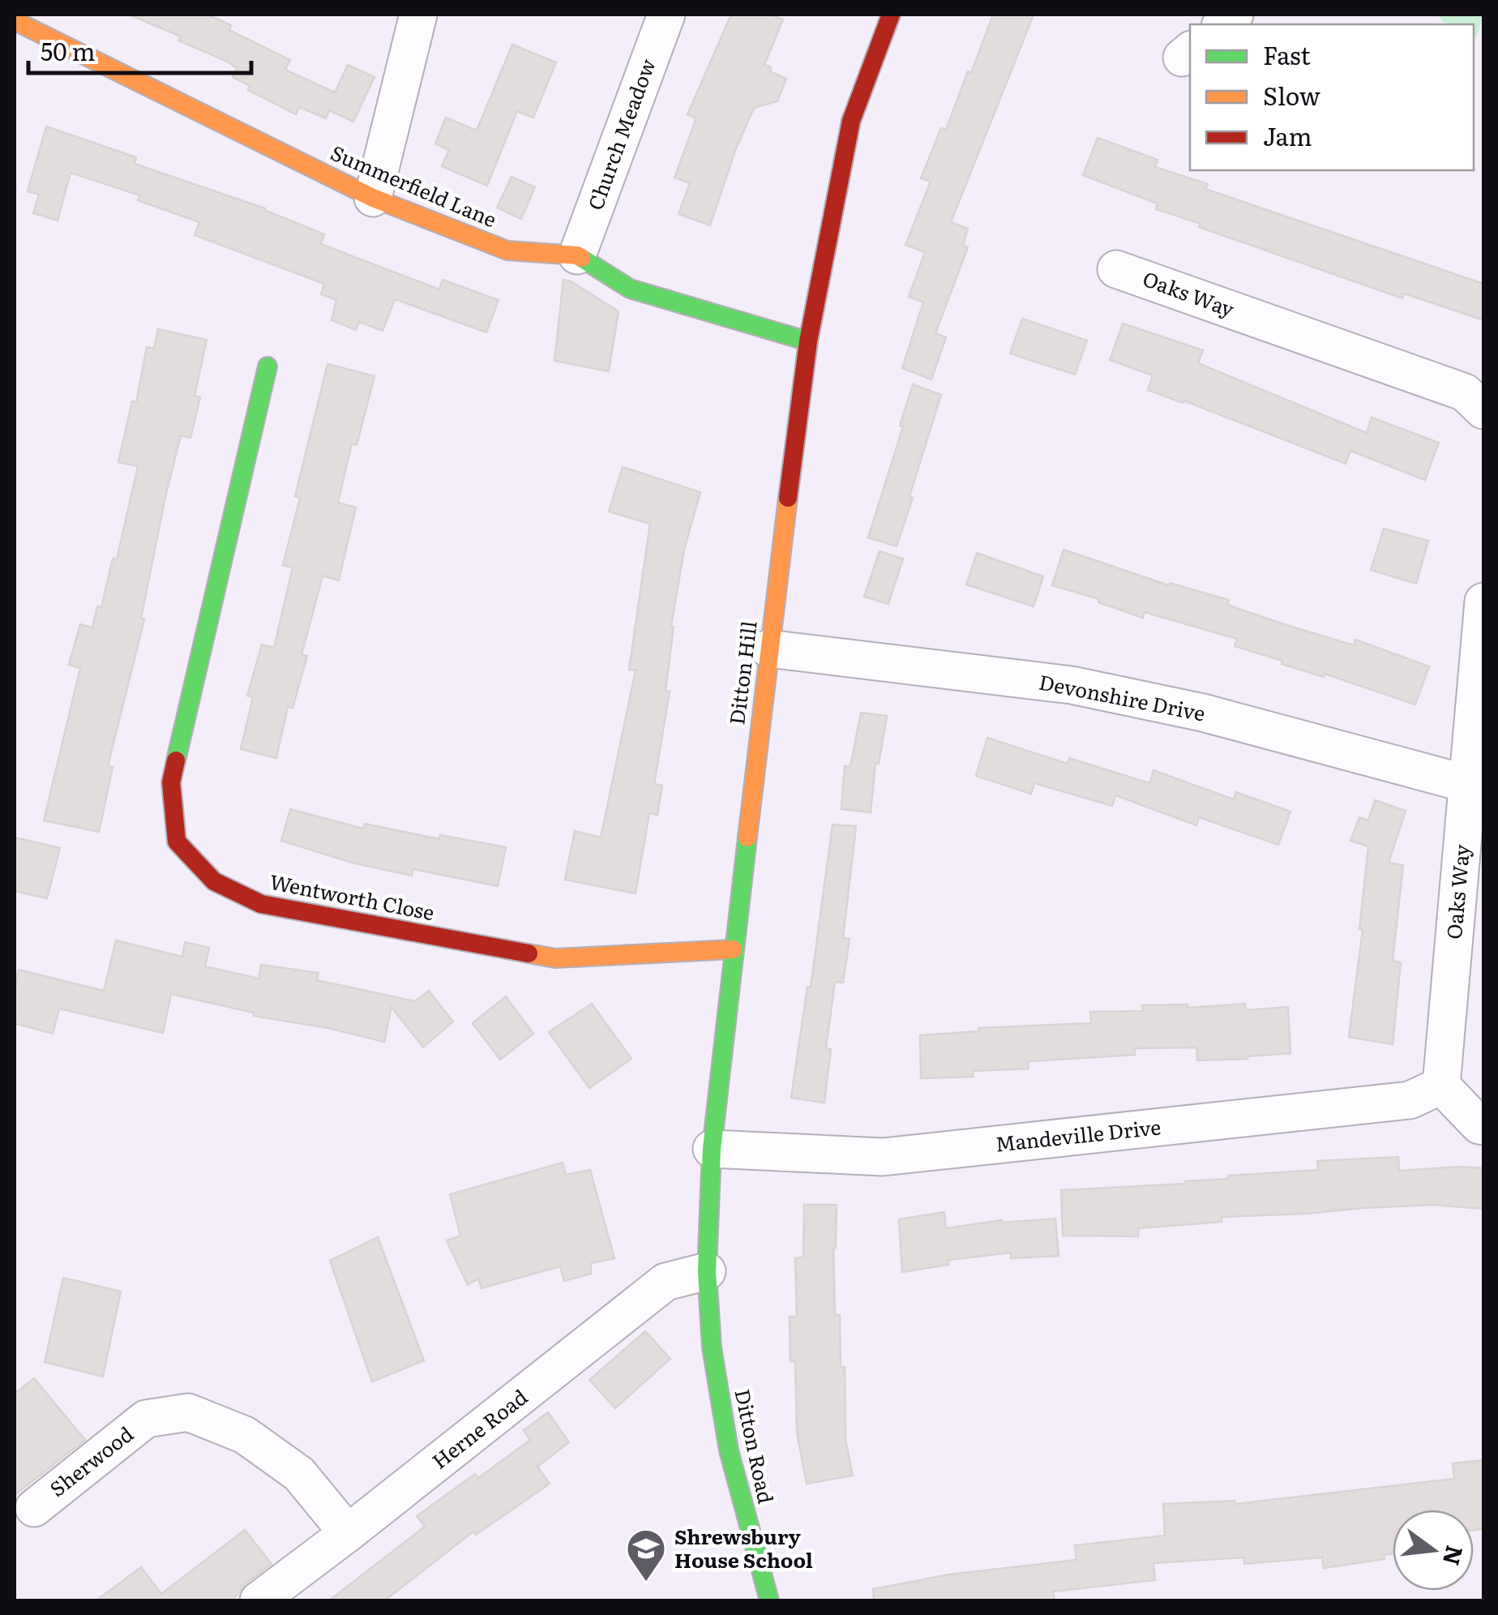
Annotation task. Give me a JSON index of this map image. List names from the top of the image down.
{
  "streets": {
    "street": [
      "Church Meadow",
      "Summerfield Lane",
      "Oaks Way",
      "Ditton Hill",
      "Devonshire Drive",
      "Wentworth Close",
      "Mandeville Drive",
      "Herne Road",
      "Ditton Road",
      "Sherwood"
    ]
  },
  "crossings": [
    ["Church Meadow", "Summerfield Lane"],
    ["Summerfield Lane", "Ditton Hill"],
    ["Oaks Way", "Devonshire Drive"],
    ["Oaks Way", "Mandeville Drive"],
    ["Ditton Hill", "Devonshire Drive"],
    ["Ditton Hill", "Wentworth Close"],
    ["Ditton Hill", "Mandeville Drive"],
    ["Ditton Hill", "Herne Road"],
    ["Ditton Hill", "Ditton Road"],
    ["Herne Road", "Sherwood"]
  ],
  "places": {
    "school or university": ["Shrewsbury House School"]
  },
  "legend": ["Fast", "Slow", "Jam"],
  "scale_bar": "50 m",
  "north": "right"
}
